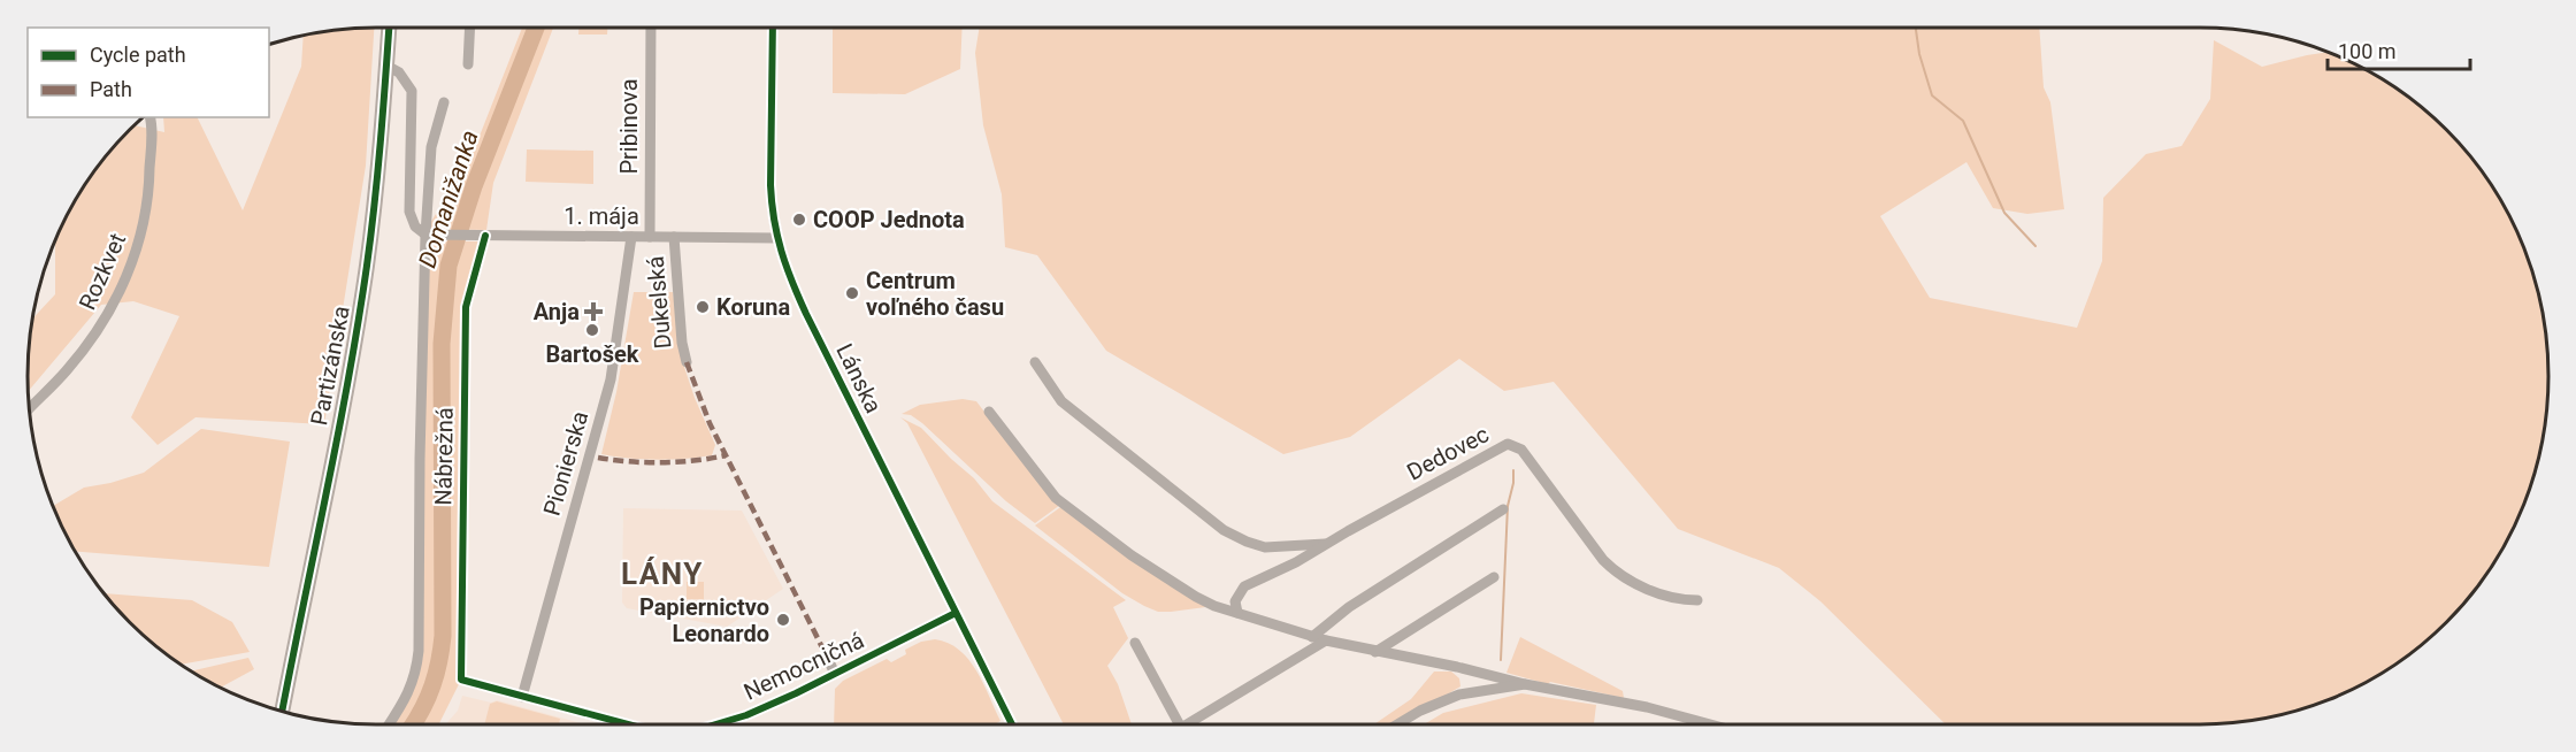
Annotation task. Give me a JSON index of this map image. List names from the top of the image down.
{
  "streets": {
    "main road": ["Partizánska"],
    "street": [
      "Pribinova",
      "1. mája",
      "Rozkvet",
      "Dukelská",
      "Lánska",
      "Dedovec",
      "Nábrežná",
      "Pionierska",
      "Nemocničná"
    ]
  },
  "crossings": [
    ["Pribinova", "1. mája"],
    ["1. mája", "Dukelská"],
    ["1. mája", "Lánska"],
    ["1. mája", "Nábrežná"],
    ["1. mája", "Pionierska"],
    ["Lánska", "Nemocničná"],
    ["Nábrežná", "Nemocničná"],
    ["Pionierska", "Nemocničná"]
  ],
  "districts": ["LÁNY"],
  "water": ["Domanižanka"],
  "places": {
    "other": [
      "COOP Jednota",
      "Centrum voľného času",
      "Koruna",
      "Bartošek",
      "Papiernictvo Leonardo"
    ],
    "health": ["Anja"]
  },
  "legend": ["Cycle path", "Path"],
  "scale_bar": "100 m"
}
